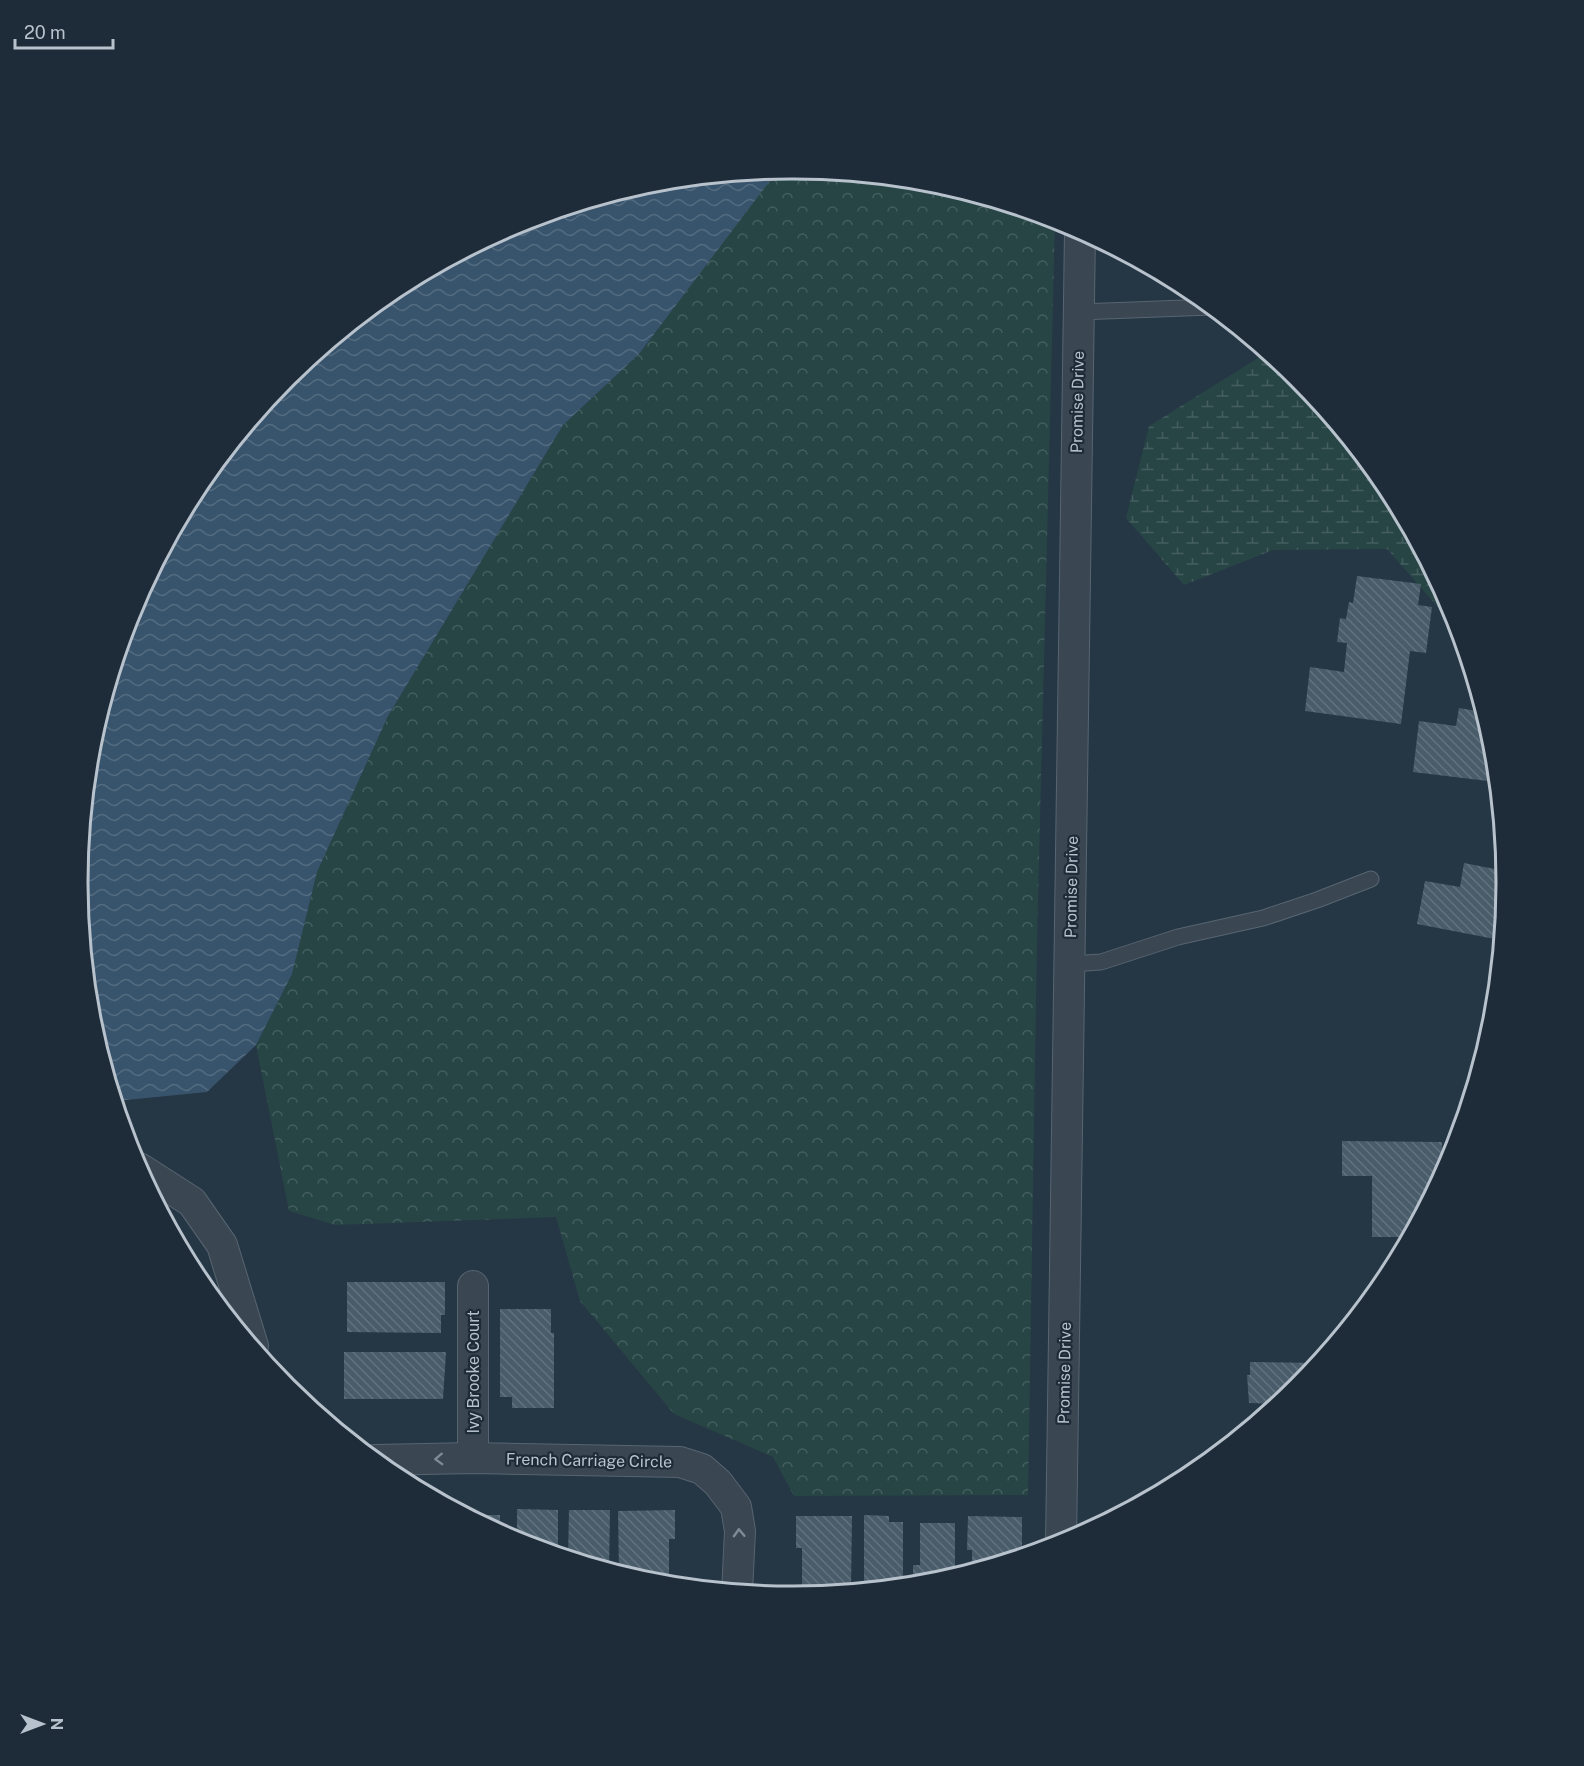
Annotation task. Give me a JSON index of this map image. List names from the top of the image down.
{
  "streets": {
    "street": ["Promise Drive", "Ivy Brooke Court", "French Carriage Circle"]
  },
  "crossings": [
    ["Ivy Brooke Court", "French Carriage Circle"]
  ],
  "one_way": ["French Carriage Circle"],
  "scale_bar": "20 m",
  "north": "right"
}
